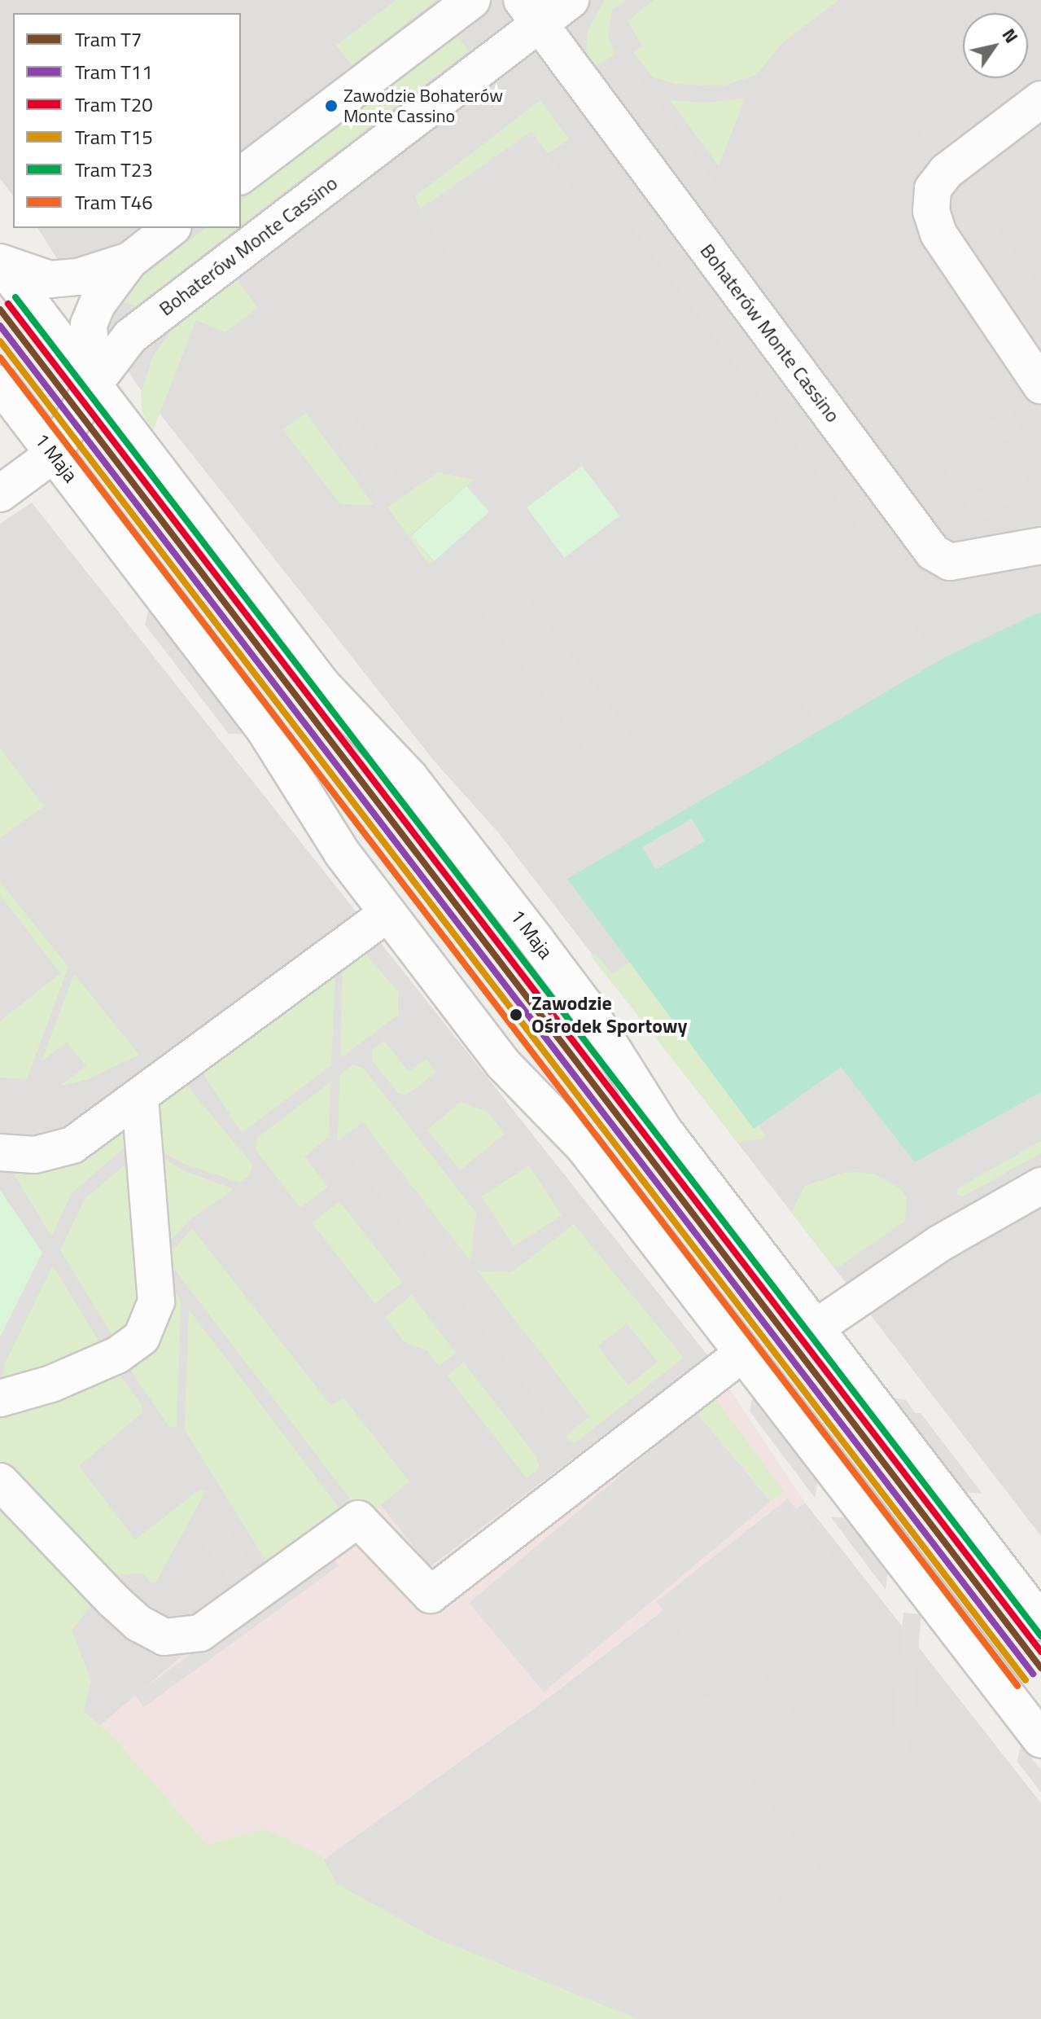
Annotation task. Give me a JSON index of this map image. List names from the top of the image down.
{
  "streets": {
    "street": ["Bohaterów Monte Cassino", "1 Maja"]
  },
  "crossings": [
    ["Bohaterów Monte Cassino", "1 Maja"]
  ],
  "places": ["Zawodzie Bohaterów Monte Cassino", "Zawodzie Ośrodek Sportowy"],
  "lines": [
    "tram line T23",
    "tram line T20",
    "tram line T7",
    "tram line T11",
    "tram line T15",
    "tram line T46"
  ],
  "legend": [
    "Tram T7",
    "Tram T11",
    "Tram T20",
    "Tram T15",
    "Tram T23",
    "Tram T46"
  ],
  "north": "top right"
}
